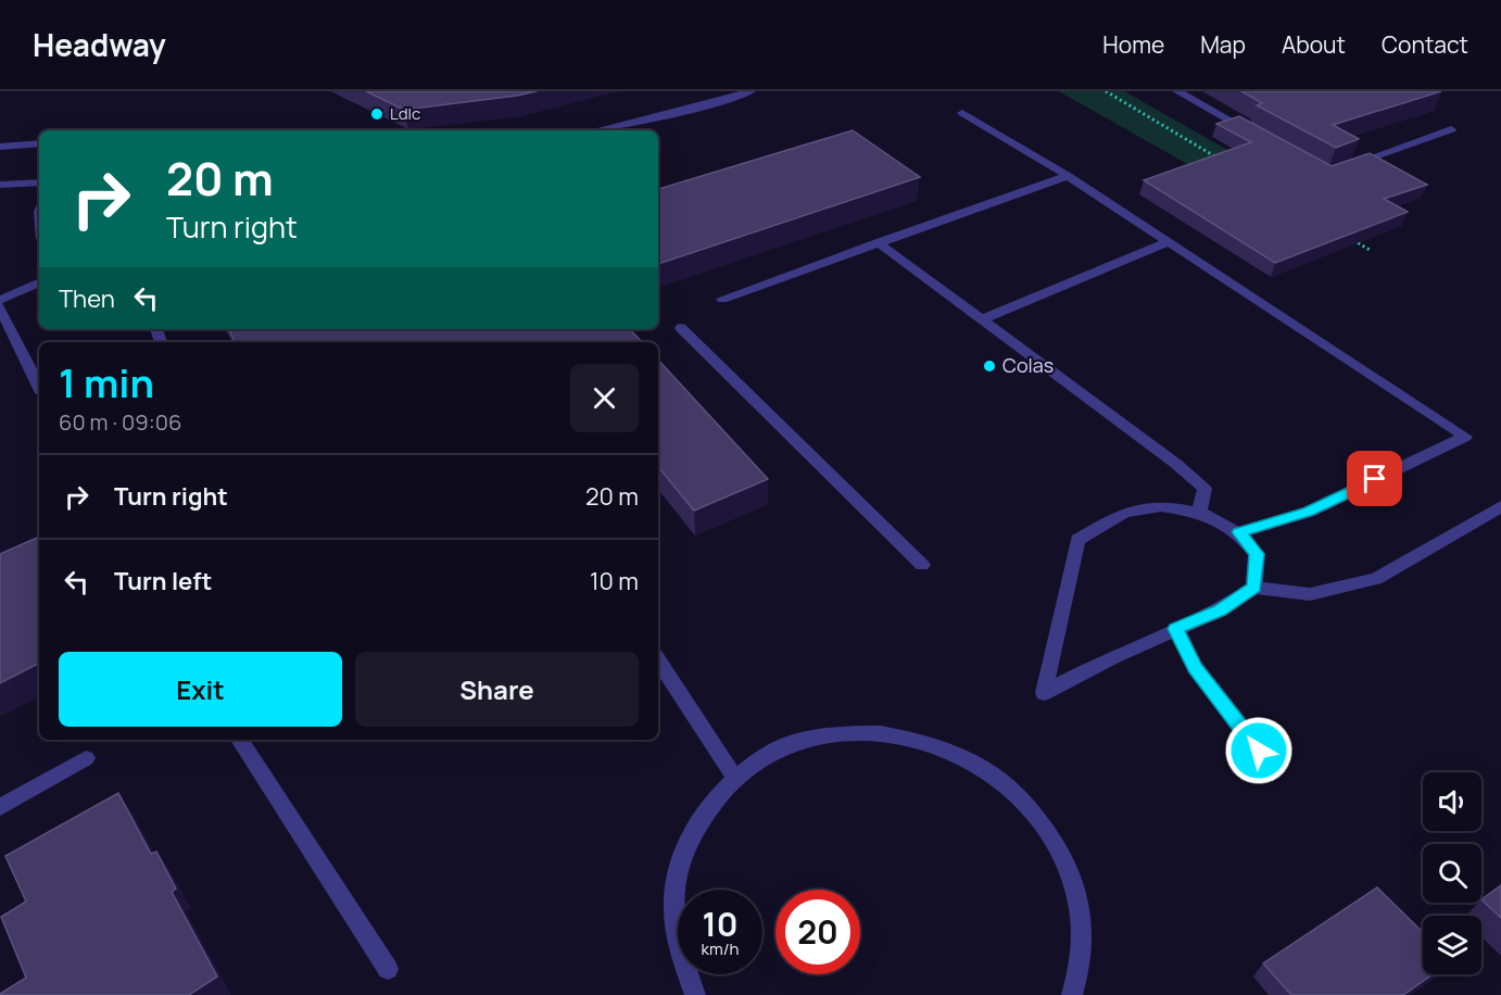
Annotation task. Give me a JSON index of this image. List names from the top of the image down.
{
  "places": ["Ldlc", "Colas"],
  "page": {
    "header": "Headway",
    "nav": [
      "Home",
      "Map",
      "About",
      "Contact"
    ],
    "turn": ["20 m", "Turn right"],
    "then": "Then",
    "heading": ["1 min", "60 m · 09:06"],
    "list": [
      {
        "name": "Turn right",
        "value": "20 m"
      },
      {
        "name": "Turn left",
        "value": "10 m"
      }
    ],
    "buttons": ["Exit", "Share"],
    "speed": "10 km/h",
    "limit": "20"
  }
}
